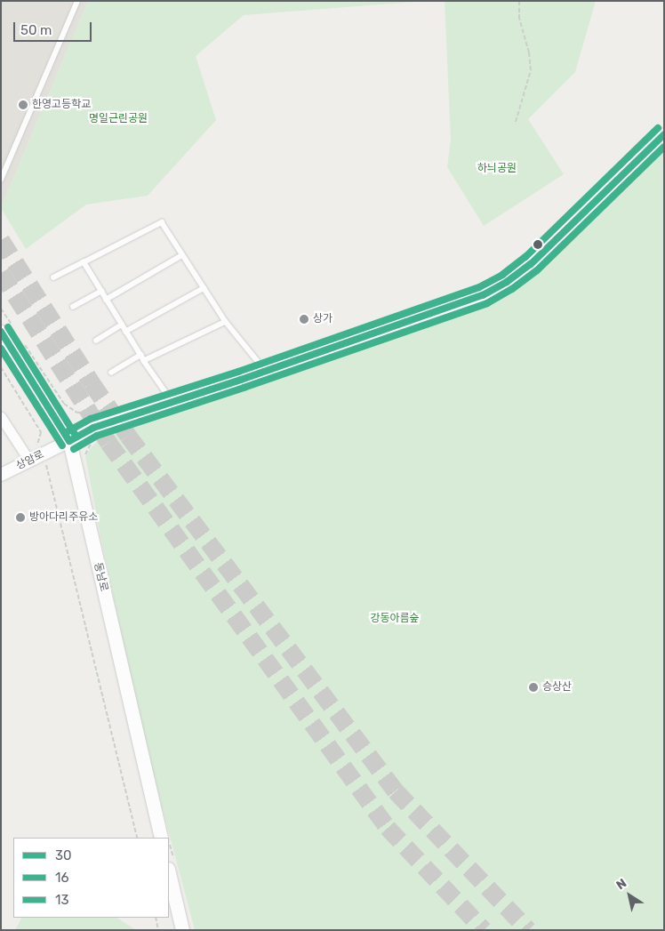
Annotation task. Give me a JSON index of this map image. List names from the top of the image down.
{
  "streets": {
    "main road": ["상암로", "동남로"]
  },
  "crossings": [
    ["상암로", "동남로"]
  ],
  "parks": ["명일근린공원", "하늬공원", "강동아름숲"],
  "places": [
    "한영고등학교",
    "상가",
    "방아다리주유소",
    "승상산"
  ],
  "lines": ["transit line 13", "transit line 30", "transit line 16"],
  "legend": ["30", "16", "13"],
  "scale_bar": "50 m",
  "north": "top left"
}
